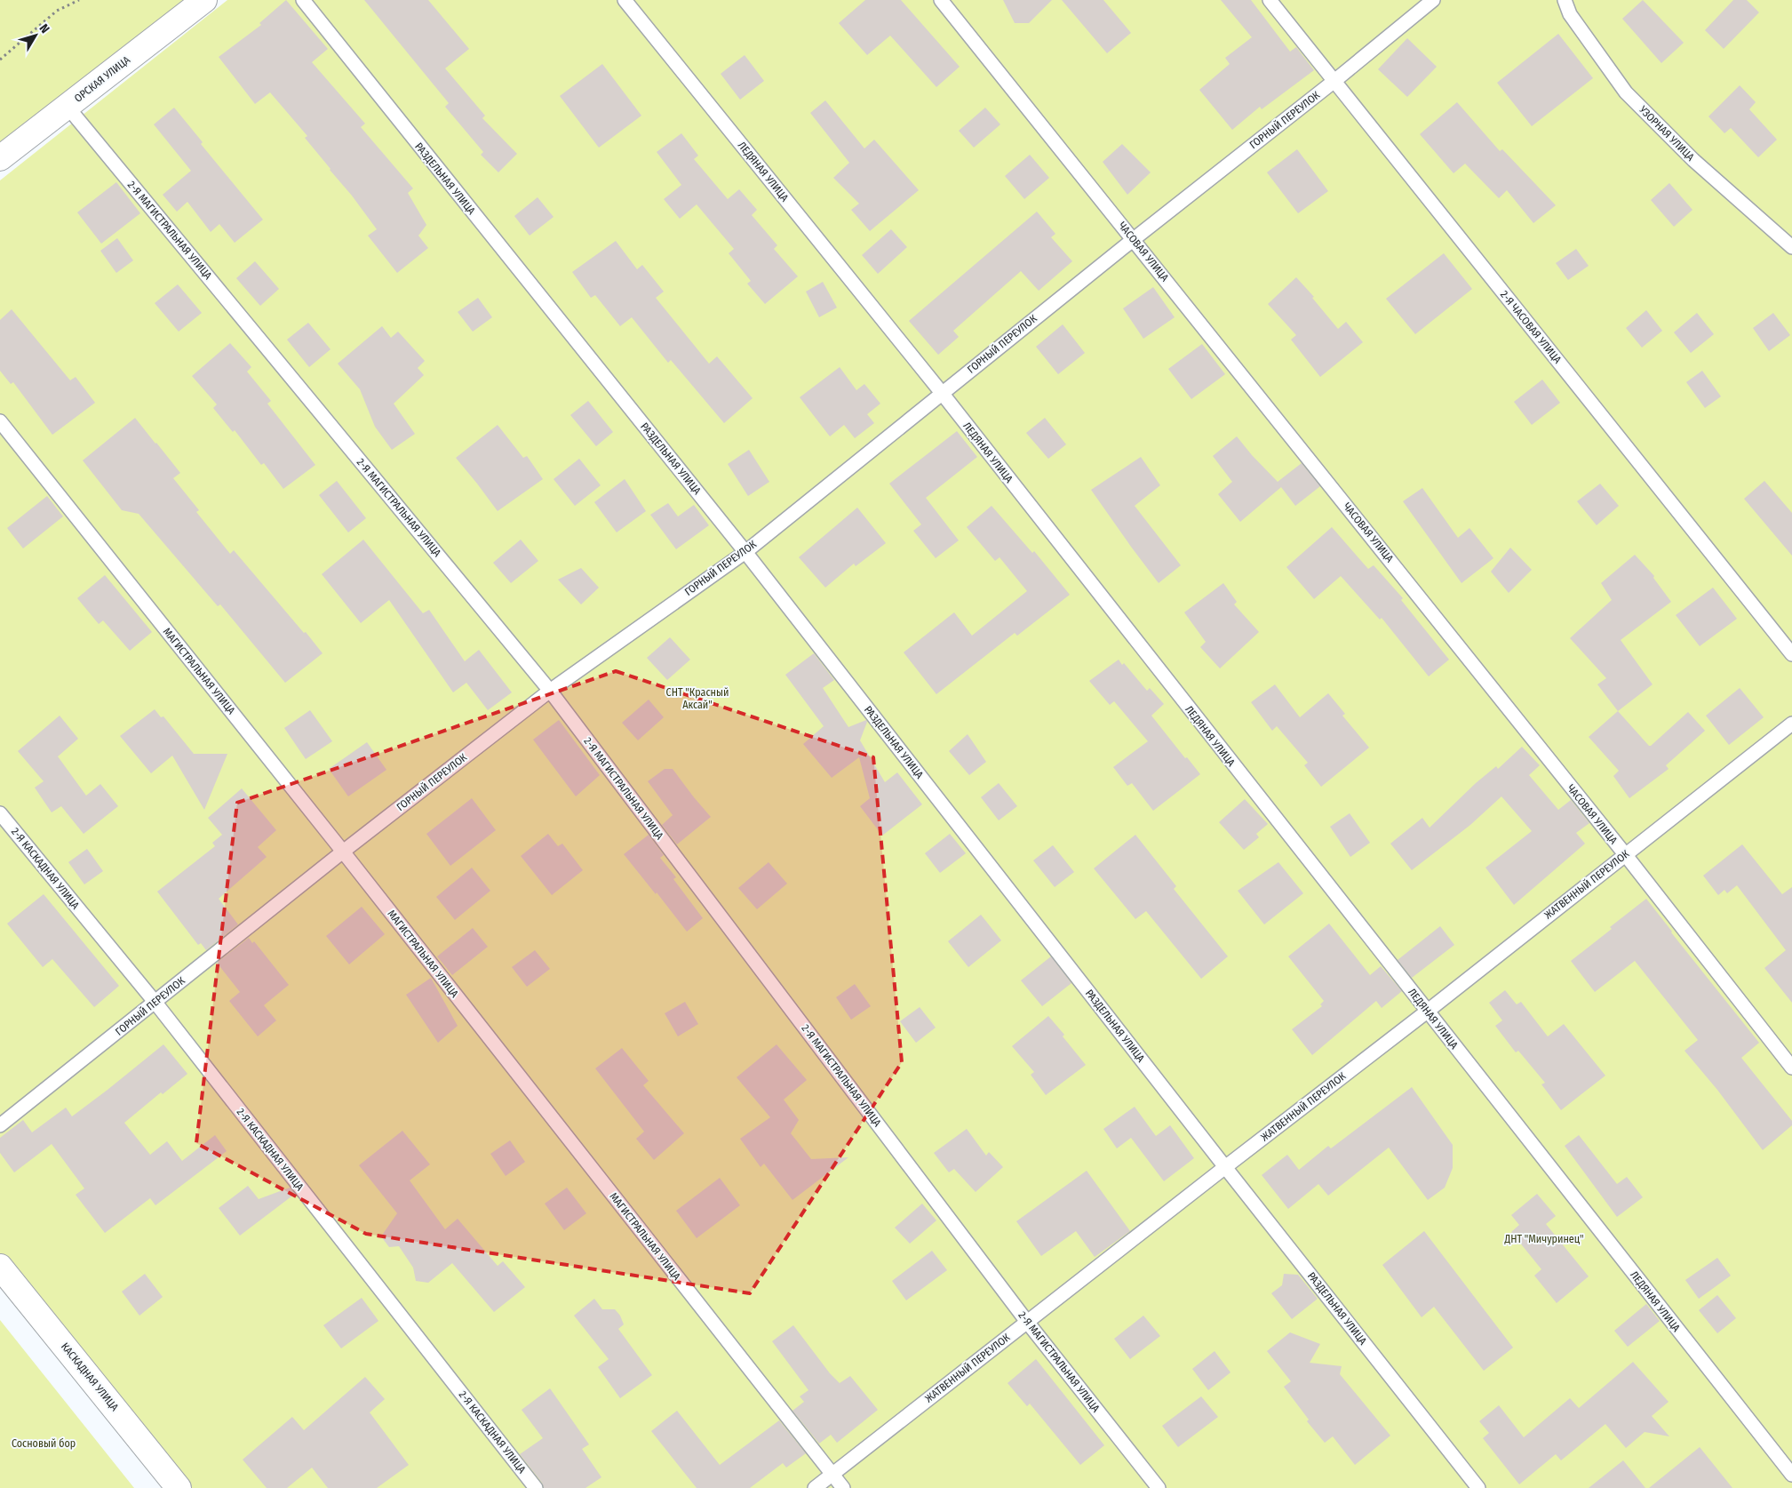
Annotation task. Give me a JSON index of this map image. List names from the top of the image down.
{
  "streets": {
    "street": ["ОРСКАЯ УЛИЦА", "КАСКАДНАЯ УЛИЦА"],
    "lane": [
      "ГОРНЫЙ ПЕРЕУЛОК",
      "УЗОРНАЯ УЛИЦА",
      "ЛЕДЯНАЯ УЛИЦА",
      "РАЗДЕЛЬНАЯ УЛИЦА",
      "2-Я МАГИСТРАЛЬНАЯ УЛИЦА",
      "ЧАСОВАЯ УЛИЦА",
      "2-Я ЧАСОВАЯ УЛИЦА",
      "МАГИСТРАЛЬНАЯ УЛИЦА",
      "2-Я КАСКАДНАЯ УЛИЦА",
      "ЖАТВЕННЫЙ ПЕРЕУЛОК"
    ]
  },
  "crossings": [
    ["ОРСКАЯ УЛИЦА", "2-Я МАГИСТРАЛЬНАЯ УЛИЦА"],
    ["ГОРНЫЙ ПЕРЕУЛОК", "ЛЕДЯНАЯ УЛИЦА"],
    ["ГОРНЫЙ ПЕРЕУЛОК", "РАЗДЕЛЬНАЯ УЛИЦА"],
    ["ГОРНЫЙ ПЕРЕУЛОК", "2-Я МАГИСТРАЛЬНАЯ УЛИЦА"],
    ["ГОРНЫЙ ПЕРЕУЛОК", "ЧАСОВАЯ УЛИЦА"],
    ["ГОРНЫЙ ПЕРЕУЛОК", "2-Я ЧАСОВАЯ УЛИЦА"],
    ["ГОРНЫЙ ПЕРЕУЛОК", "МАГИСТРАЛЬНАЯ УЛИЦА"],
    ["ГОРНЫЙ ПЕРЕУЛОК", "2-Я КАСКАДНАЯ УЛИЦА"],
    ["ЛЕДЯНАЯ УЛИЦА", "ЖАТВЕННЫЙ ПЕРЕУЛОК"],
    ["РАЗДЕЛЬНАЯ УЛИЦА", "ЖАТВЕННЫЙ ПЕРЕУЛОК"],
    ["2-Я МАГИСТРАЛЬНАЯ УЛИЦА", "ЖАТВЕННЫЙ ПЕРЕУЛОК"],
    ["ЧАСОВАЯ УЛИЦА", "ЖАТВЕННЫЙ ПЕРЕУЛОК"],
    ["МАГИСТРАЛЬНАЯ УЛИЦА", "ЖАТВЕННЫЙ ПЕРЕУЛОК"]
  ],
  "parks": ["СНТ \"Красный Аксай\"", "ДНТ \"Мичуринец\"", "Сосновый бор"],
  "north": "top right"
}
